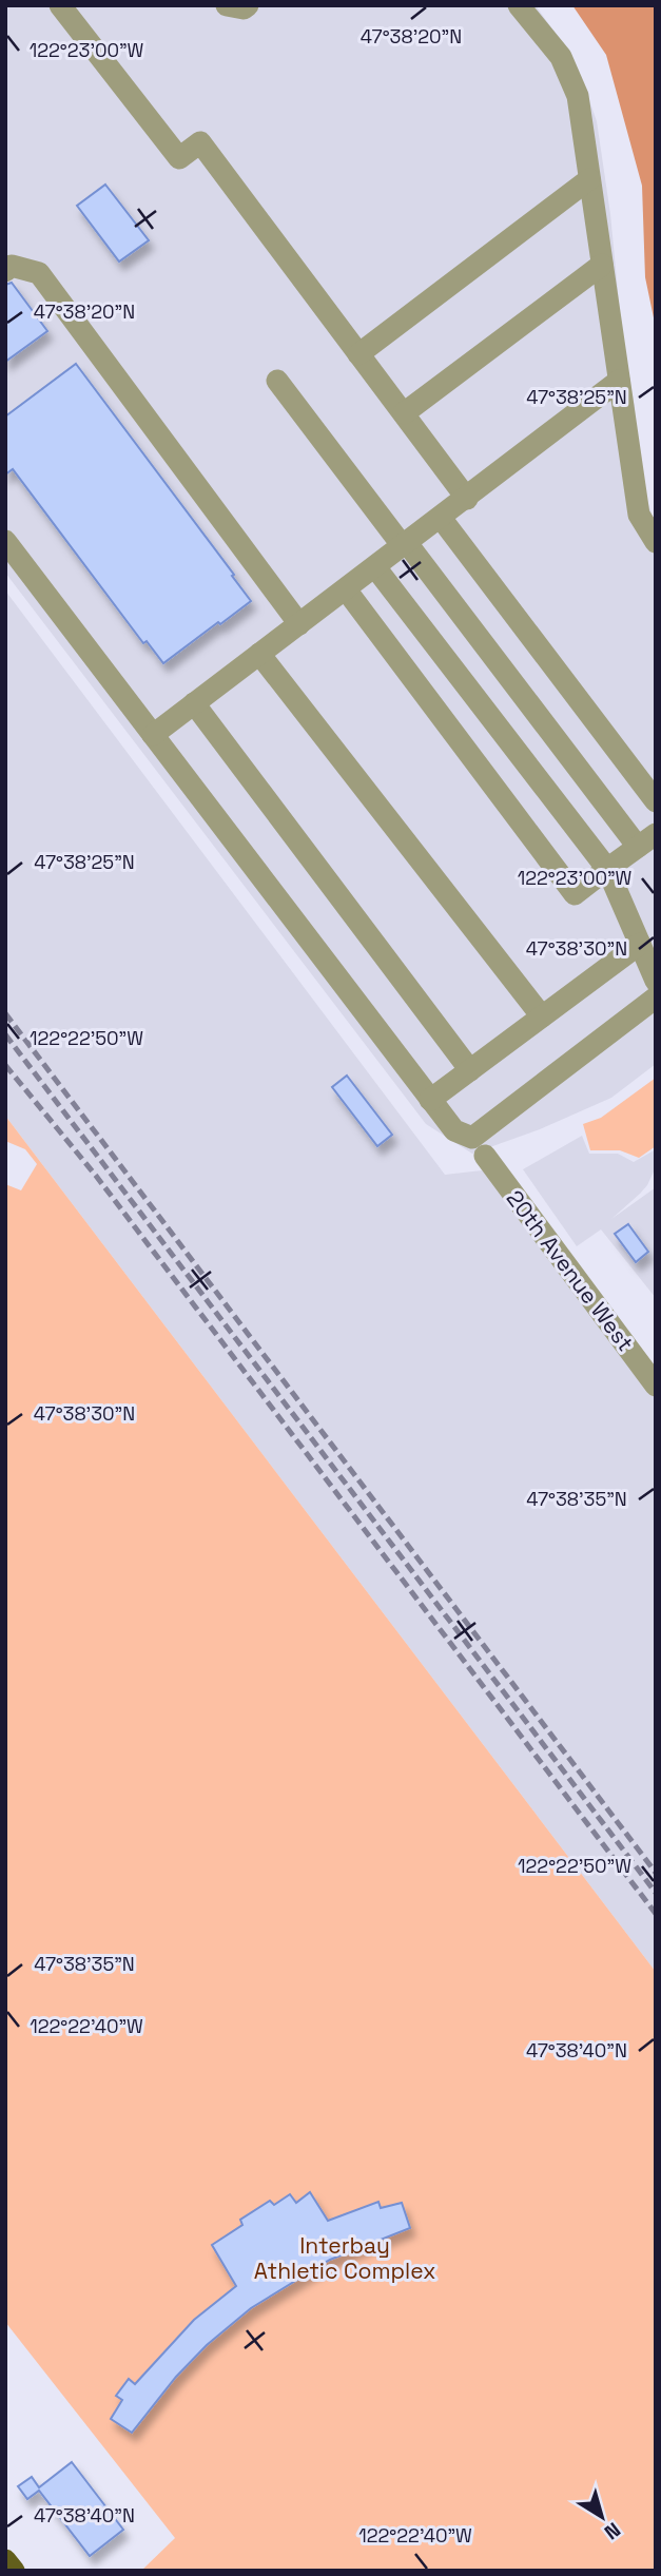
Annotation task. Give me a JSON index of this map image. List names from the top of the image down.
{
  "streets": {
    "street": ["20th Avenue West"]
  },
  "parks": ["Interbay Athletic Complex"],
  "north": "bottom right",
  "coordinates": [
    "47°38'20\"N",
    "122°23'00\"W",
    "47°38'25\"N",
    "47°38'30\"N",
    "122°22'50\"W",
    "47°38'35\"N",
    "122°22'40\"W",
    "47°38'40\"N"
  ]
}
